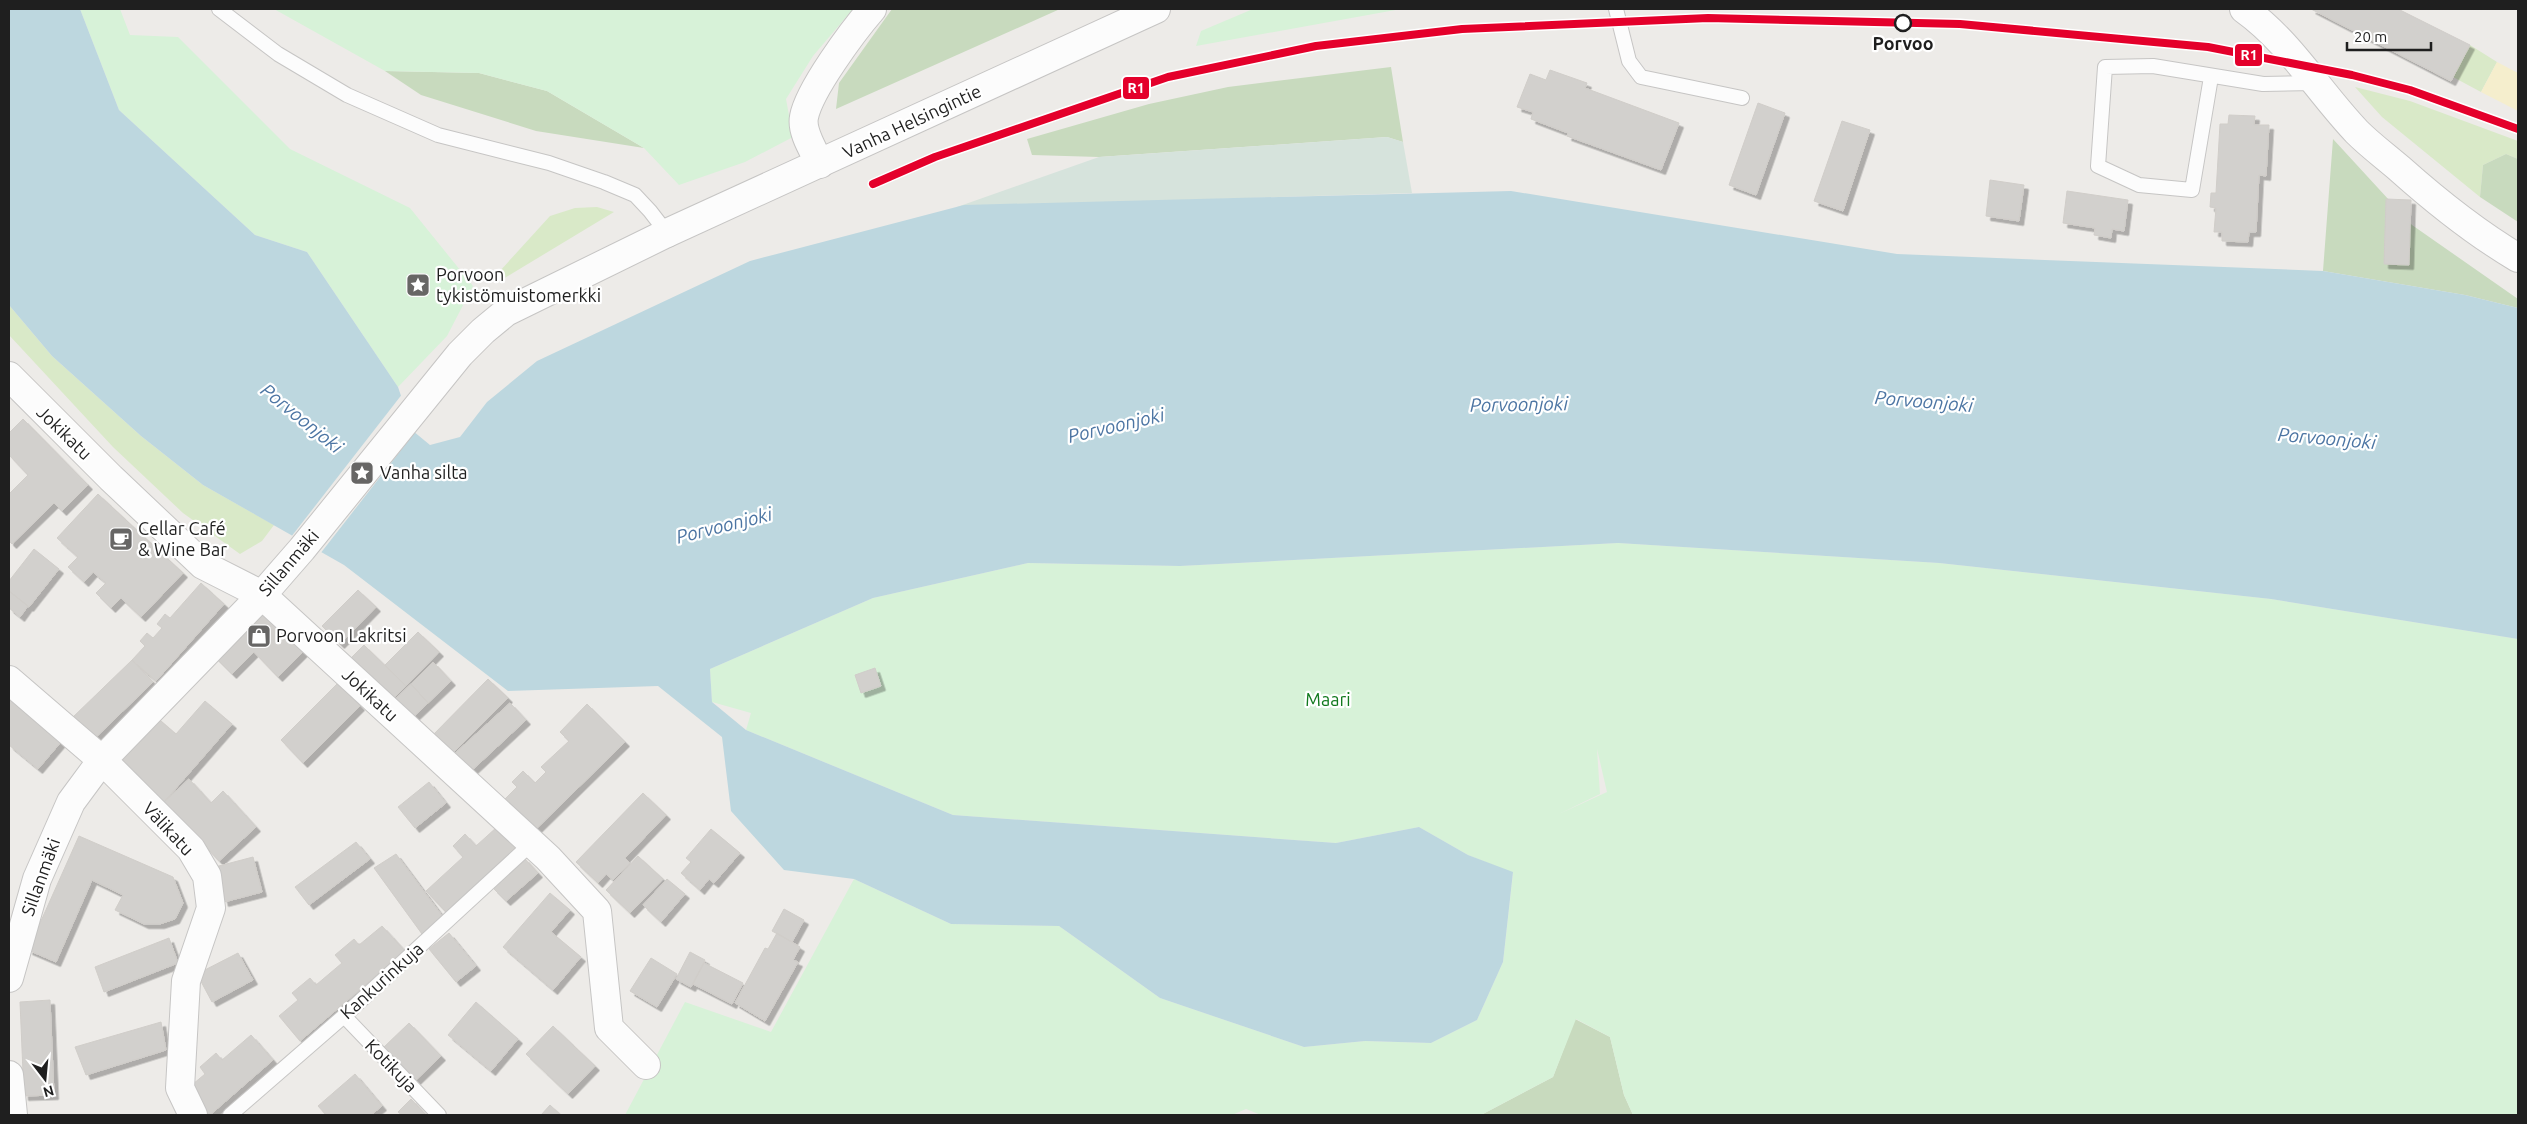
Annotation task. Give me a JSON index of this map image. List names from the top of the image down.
{
  "streets": {
    "street": [
      "Vanha Helsingintie",
      "Jokikatu",
      "Sillanmäki",
      "Välikatu"
    ],
    "lane": ["Kankurinkuja", "Kotikuja"]
  },
  "crossings": [
    ["Vanha Helsingintie", "Sillanmäki"],
    ["Jokikatu", "Sillanmäki"],
    ["Jokikatu", "Kankurinkuja"],
    ["Sillanmäki", "Välikatu"],
    ["Kankurinkuja", "Kotikuja"]
  ],
  "water": ["Porvoonjoki"],
  "parks": ["Maari"],
  "places": {
    "other": ["Porvoo"],
    "place": ["Porvoon tykistömuistomerkki", "Vanha silta"],
    "cafe": ["Cellar Café & Wine Bar"],
    "shop": ["Porvoon Lakritsi"]
  },
  "lines": ["transit line R1"],
  "scale_bar": "20 m",
  "north": "bottom"
}
